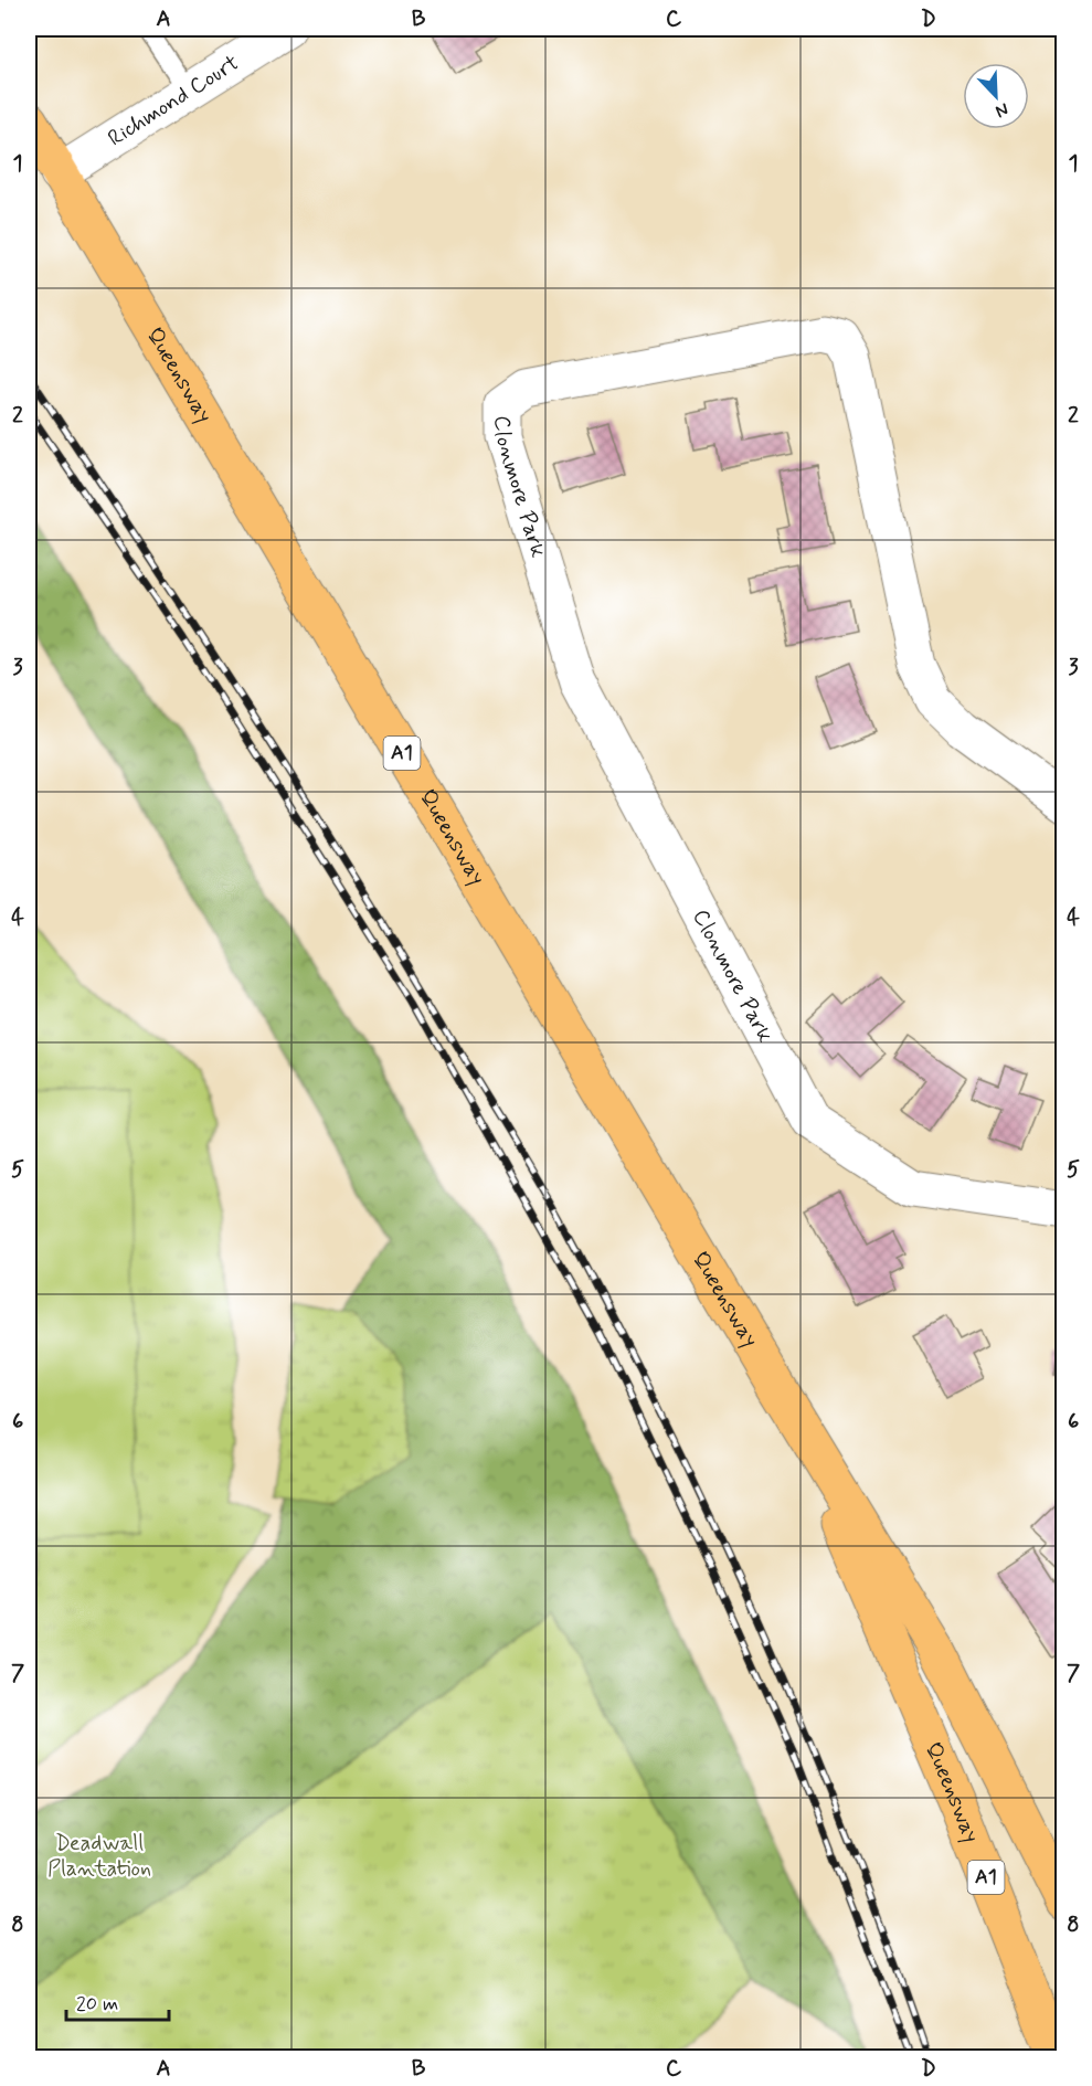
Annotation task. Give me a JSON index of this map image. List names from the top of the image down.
{
  "streets": {
    "highway": ["Queensway", "A1"],
    "street": ["Richmond Court", "Clonmore Park"]
  },
  "crossings": [
    ["Richmond Court", "Queensway"]
  ],
  "parks": ["Deadwall Plantation"],
  "scale_bar": "20 m",
  "north": "bottom right",
  "grid": {
    "columns": [
      "A",
      "B",
      "C",
      "D"
    ],
    "rows": [
      "1",
      "2",
      "3",
      "4",
      "5",
      "6",
      "7",
      "8"
    ]
  }
}
